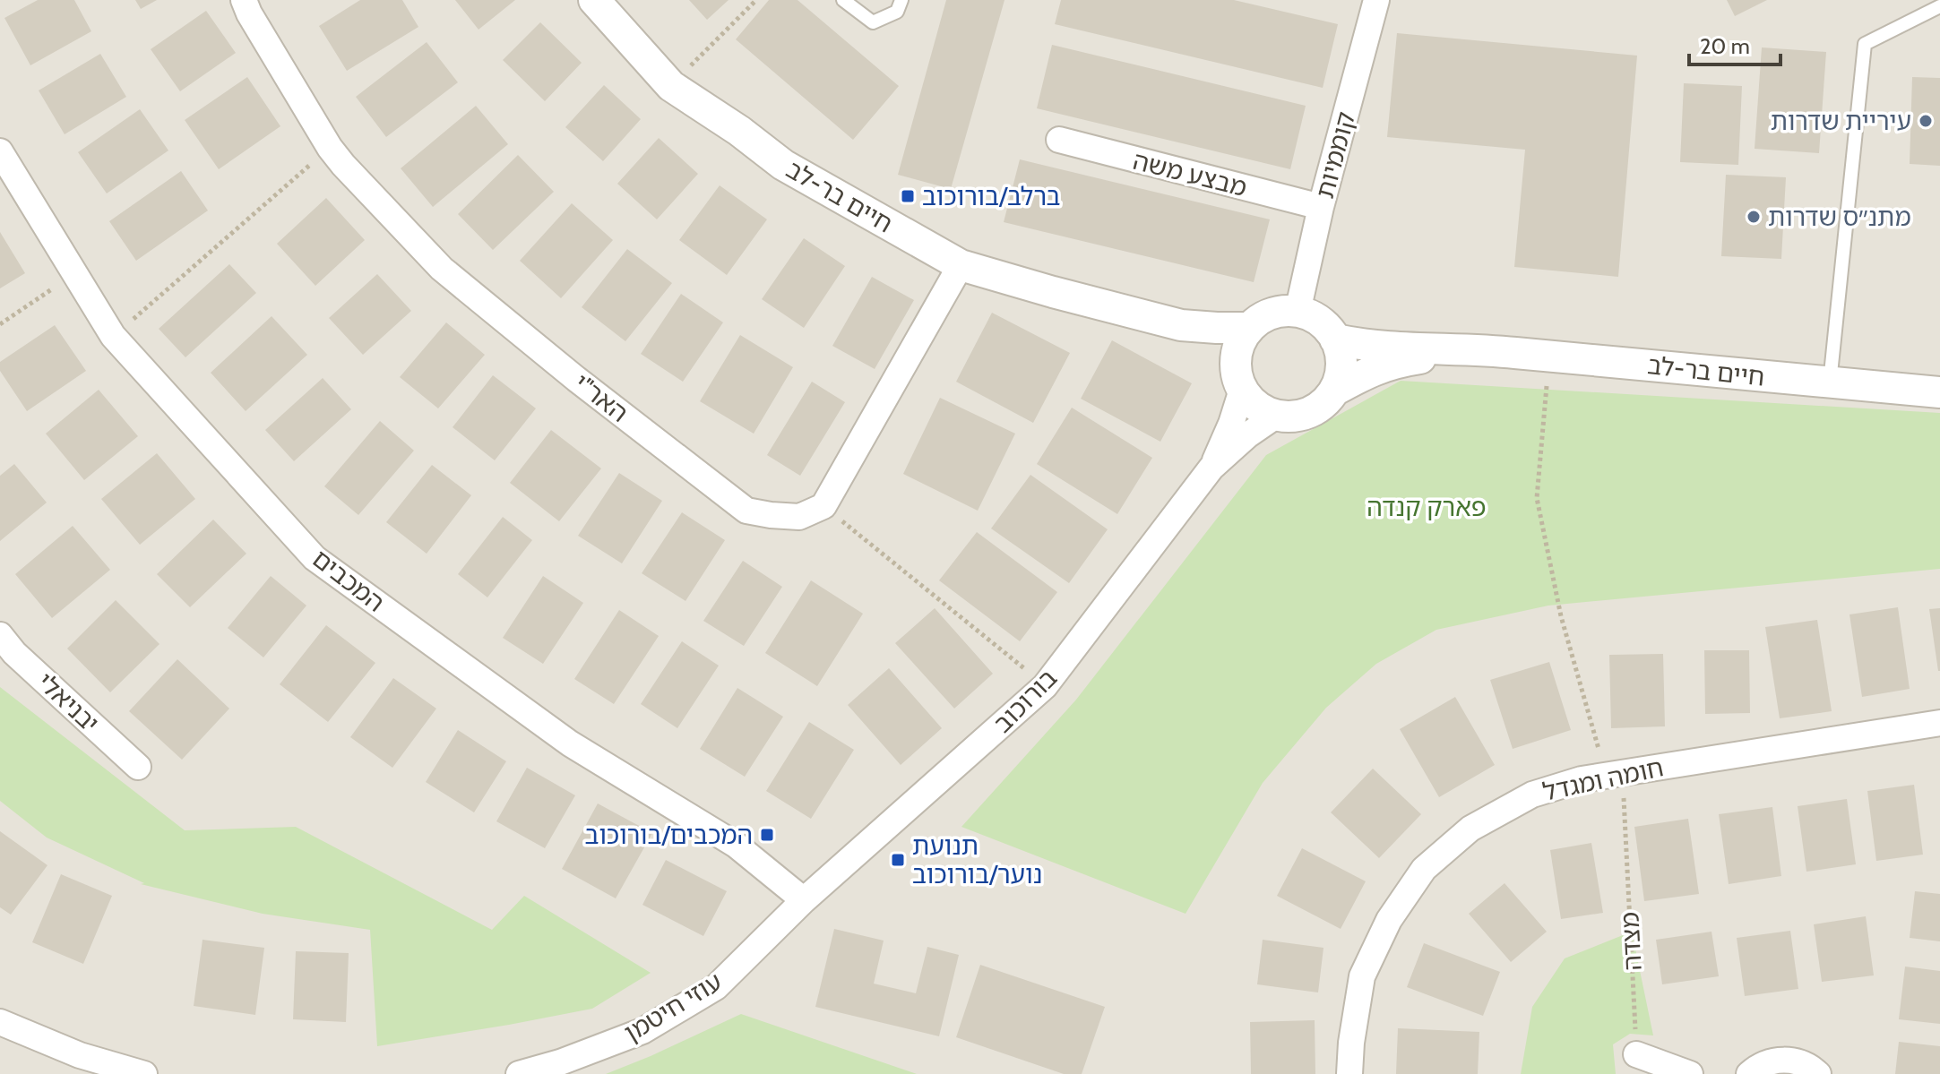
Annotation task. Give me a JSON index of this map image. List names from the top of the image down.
{
  "streets": {
    "street": [
      "קוממיות",
      "מבצע משה",
      "חיים בר-לב",
      "האר\"י",
      "המכבים",
      "בורוכוב",
      "יבניאלי",
      "חומה ומגדל",
      "עוזי חיטמן"
    ],
    "path": ["מצדה"]
  },
  "crossings": [
    ["קוממיות", "מבצע משה"],
    ["קוממיות", "חיים בר-לב"],
    ["קוממיות", "בורוכוב"],
    ["חיים בר-לב", "בורוכוב"],
    ["חיים בר-לב", "מצדה"],
    ["המכבים", "בורוכוב"],
    ["המכבים", "עוזי חיטמן"],
    ["בורוכוב", "עוזי חיטמן"],
    ["חומה ומגדל", "מצדה"]
  ],
  "parks": ["פארק קנדה"],
  "places": {
    "other": ["עיריית שדרות", "מתנ״ס שדרות"],
    "transit": ["ברלב/בורוכוב", "המכבים/בורוכוב", "תנועת נוער/בורוכוב"]
  },
  "scale_bar": "20 m"
}
